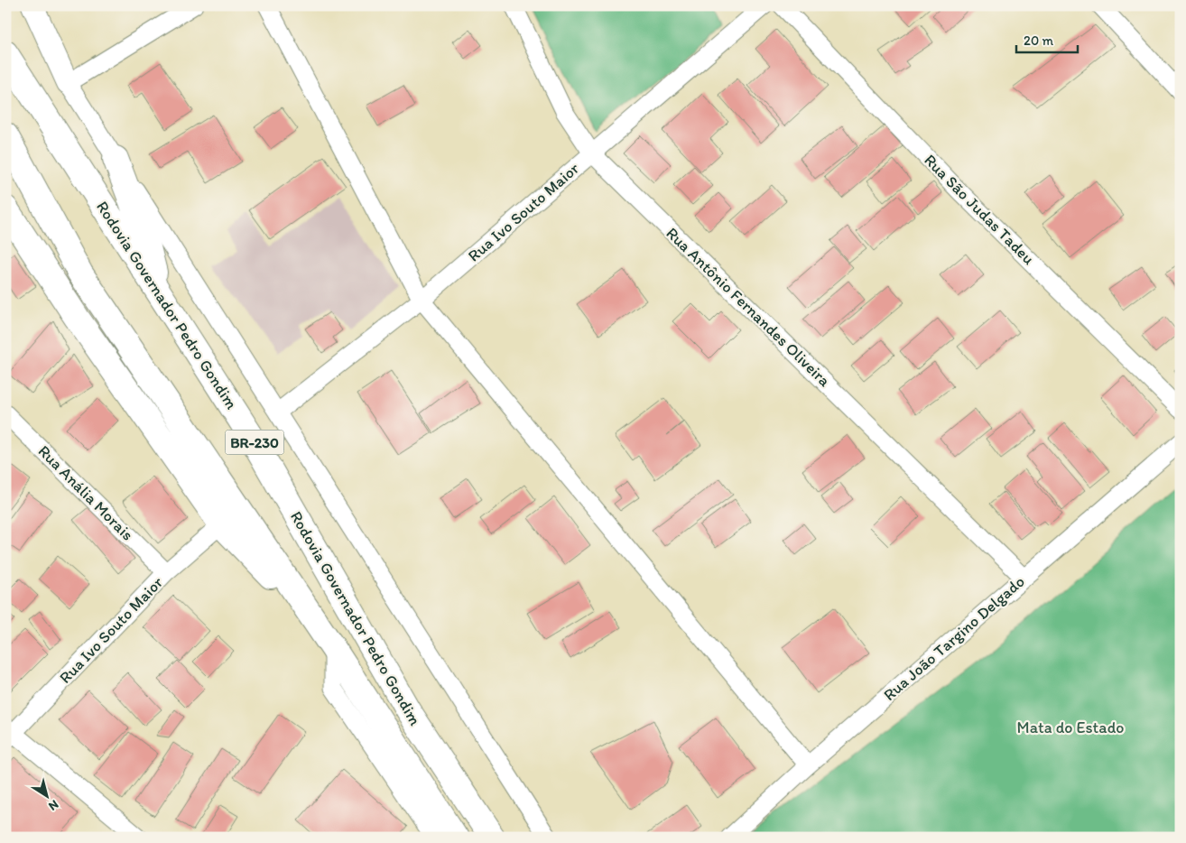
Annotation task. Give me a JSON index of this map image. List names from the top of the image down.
{
  "streets": {
    "highway": ["Rodovia Governador Pedro Gondim", "BR-230"],
    "street": [
      "Rua São Judas Tadeu",
      "Rua Ivo Souto Maior",
      "Rua Antônio Fernandes Oliveira",
      "Rua Anália Morais",
      "Rua João Targino Delgado"
    ]
  },
  "crossings": [
    ["Rua Ivo Souto Maior", "Rua Antônio Fernandes Oliveira"],
    ["Rua Ivo Souto Maior", "Rua Anália Morais"],
    ["Rua Antônio Fernandes Oliveira", "Rua João Targino Delgado"]
  ],
  "parks": ["Mata do Estado"],
  "scale_bar": "20 m",
  "north": "bottom right"
}
